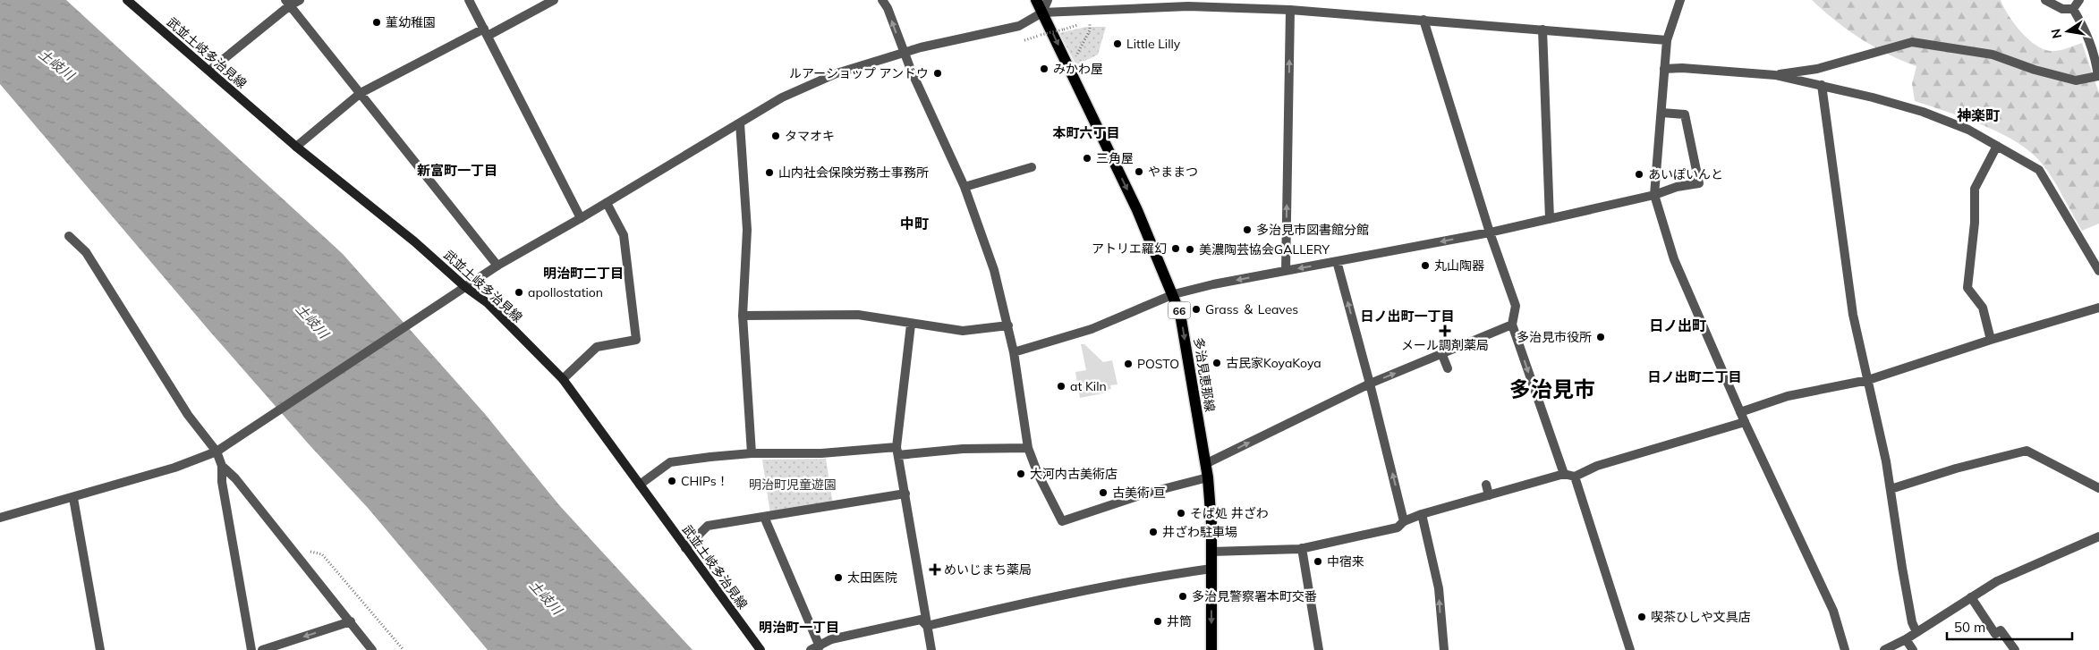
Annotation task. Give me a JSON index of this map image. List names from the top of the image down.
{
  "streets": {
    "main road": ["武並土岐多治見線", "66", "多治見恵那線"]
  },
  "one_way": ["多治見恵那線"],
  "districts": [
    "神楽町",
    "本町六丁目",
    "新富町一丁目",
    "中町",
    "明治町二丁目",
    "日ノ出町一丁目",
    "日ノ出町",
    "日ノ出町二丁目",
    "多治見市",
    "明治町一丁目"
  ],
  "water": ["土岐川"],
  "parks": ["明治町児童遊園"],
  "places": {
    "other": [
      "菫幼稚園",
      "Little Lilly",
      "みかわ屋",
      "ルアーショップ アンドウ",
      "タマオキ",
      "三角屋",
      "やままつ",
      "山内社会保険労務士事務所",
      "あいぽいんと",
      "多治見市図書館分館",
      "アトリエ羅幻",
      "美濃陶芸協会GALLERY",
      "丸山陶器",
      "apollostation",
      "Grass ＆ Leaves",
      "多治見市役所",
      "古民家KoyaKoya",
      "POSTO",
      "at Kiln",
      "大河内古美術店",
      "CHIPs！",
      "古美術 亘",
      "そば処 井ざわ",
      "井ざわ駐車場",
      "中宿来",
      "太田医院",
      "多治見警察署本町交番",
      "喫茶ひしや文具店",
      "井筒"
    ],
    "health": ["メール調剤薬局", "めいじまち薬局"]
  },
  "scale_bar": "50 m",
  "north": "left"
}
